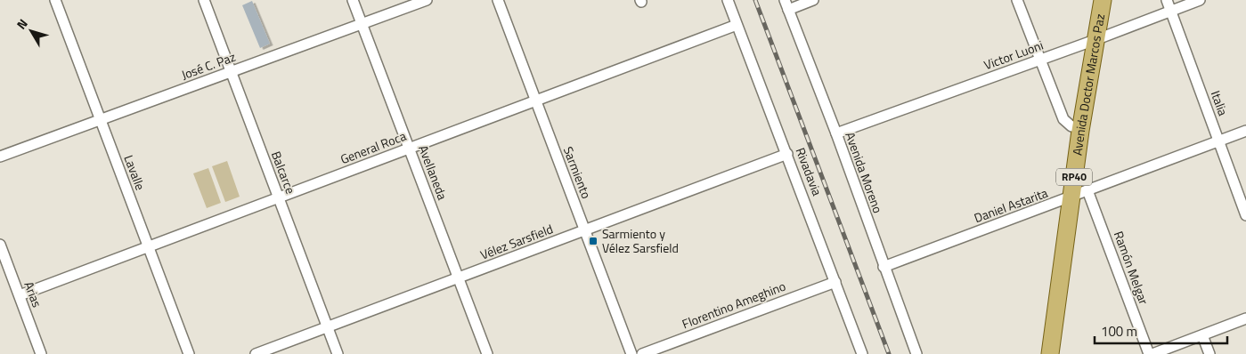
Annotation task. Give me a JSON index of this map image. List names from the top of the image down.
{
  "streets": {
    "main road": ["Avenida Doctor Marcos Paz", "RP40"],
    "street": [
      "Victor Luoni",
      "José C. Paz",
      "Italia",
      "General Roca",
      "Rivadavia",
      "Lavalle",
      "Balcarce",
      "Avellaneda",
      "Sarmiento",
      "Avenida Moreno",
      "Daniel Astarita",
      "Vélez Sarsfield",
      "Ramón Melgar",
      "Arias",
      "Florentino Ameghino"
    ]
  },
  "crossings": [
    ["Victor Luoni", "Avenida Doctor Marcos Paz"],
    ["Victor Luoni", "Italia"],
    ["Victor Luoni", "Avenida Moreno"],
    ["José C. Paz", "Lavalle"],
    ["José C. Paz", "Balcarce"],
    ["José C. Paz", "Avellaneda"],
    ["Avenida Doctor Marcos Paz", "Daniel Astarita"],
    ["Italia", "Daniel Astarita"],
    ["General Roca", "Rivadavia"],
    ["General Roca", "Lavalle"],
    ["General Roca", "Balcarce"],
    ["General Roca", "Avellaneda"],
    ["General Roca", "Sarmiento"],
    ["General Roca", "Arias"],
    ["Rivadavia", "Vélez Sarsfield"],
    ["Rivadavia", "Florentino Ameghino"],
    ["Balcarce", "Vélez Sarsfield"],
    ["Avellaneda", "Vélez Sarsfield"],
    ["Sarmiento", "Vélez Sarsfield"],
    ["Avenida Moreno", "Daniel Astarita"],
    ["Daniel Astarita", "Ramón Melgar"]
  ],
  "places": {
    "transit": ["Sarmiento y Vélez Sarsfield"]
  },
  "scale_bar": "100 m",
  "north": "top left"
}
